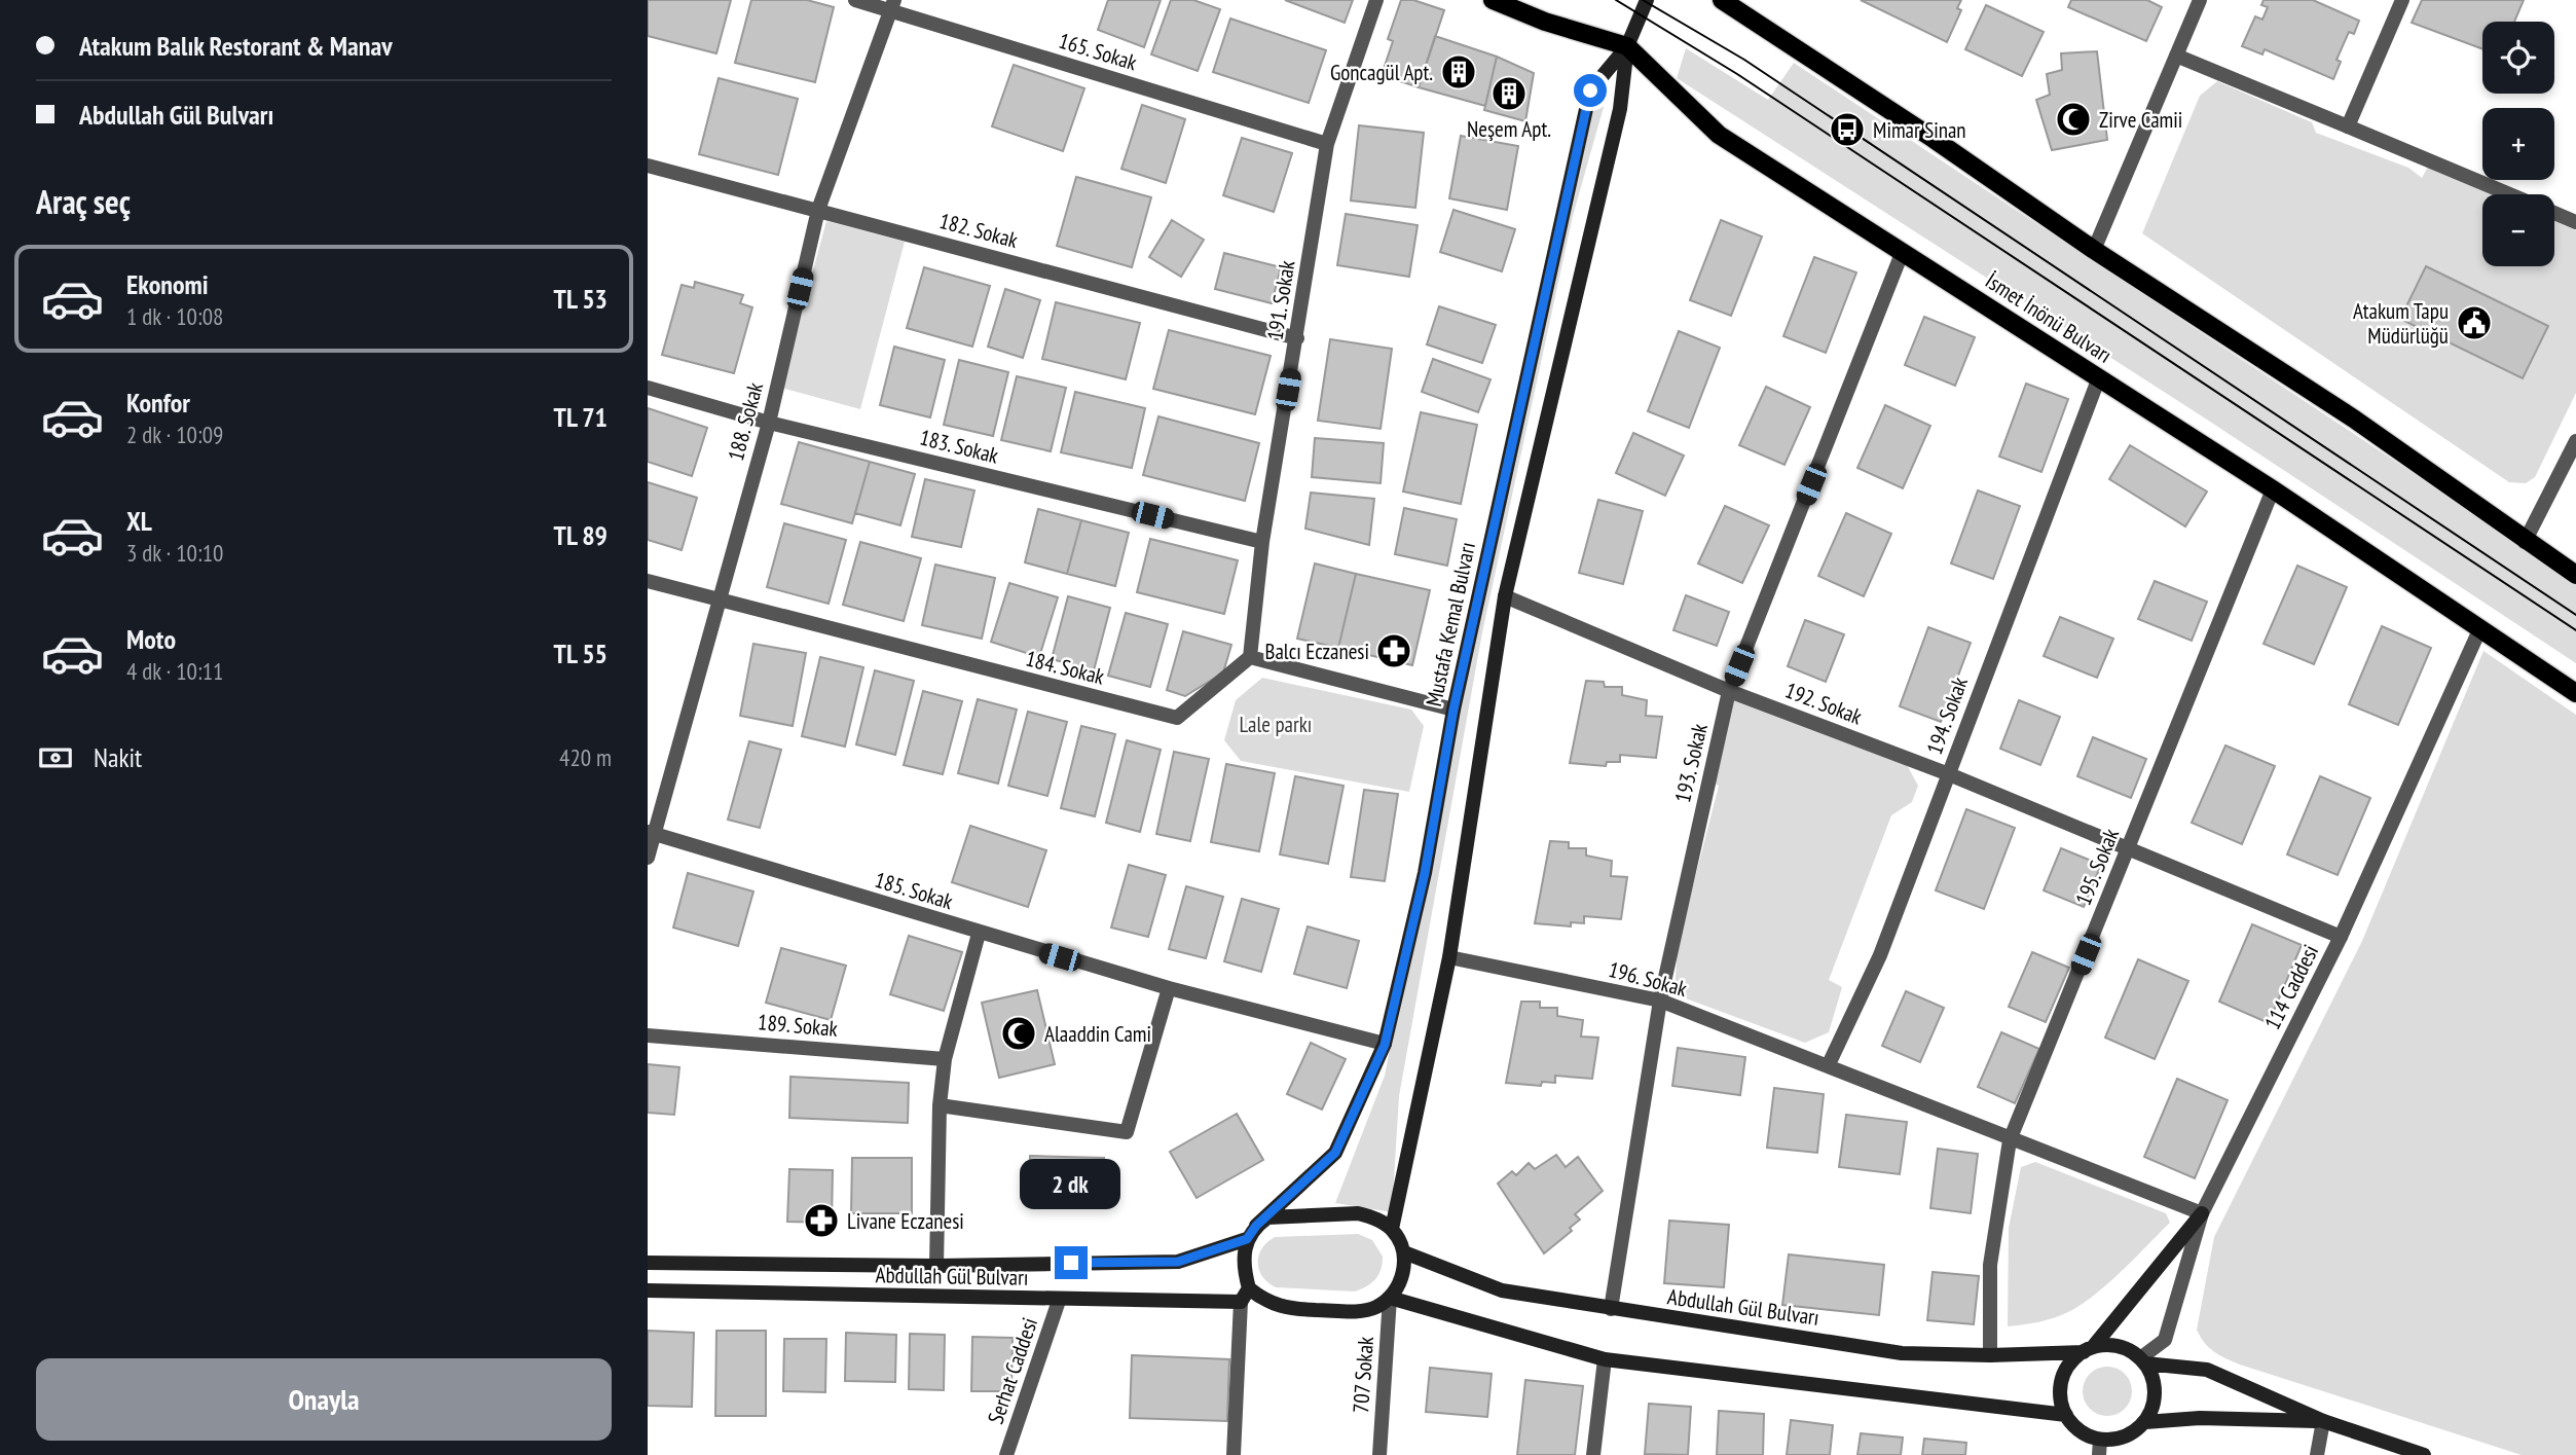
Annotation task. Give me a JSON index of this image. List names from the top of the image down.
{
  "streets": {
    "main road": ["İsmet İnönü Bulvarı", "Mustafa Kemal Bulvarı", "Abdullah Gül Bulvarı"],
    "street": [
      "165. Sokak",
      "182. Sokak",
      "191. Sokak",
      "188. Sokak",
      "183. Sokak",
      "184. Sokak",
      "192. Sokak",
      "194. Sokak",
      "193. Sokak",
      "195. Sokak",
      "185. Sokak",
      "196. Sokak",
      "114 Caddesi",
      "189. Sokak",
      "Serhat Caddesi",
      "707 Sokak"
    ]
  },
  "crossings": [
    ["165. Sokak", "191. Sokak"],
    ["165. Sokak", "188. Sokak"],
    ["182. Sokak", "191. Sokak"],
    ["182. Sokak", "188. Sokak"],
    ["191. Sokak", "183. Sokak"],
    ["191. Sokak", "184. Sokak"],
    ["İsmet İnönü Bulvarı", "Mustafa Kemal Bulvarı"],
    ["İsmet İnönü Bulvarı", "194. Sokak"],
    ["İsmet İnönü Bulvarı", "193. Sokak"],
    ["İsmet İnönü Bulvarı", "195. Sokak"],
    ["İsmet İnönü Bulvarı", "114 Caddesi"],
    ["188. Sokak", "183. Sokak"],
    ["188. Sokak", "184. Sokak"],
    ["188. Sokak", "185. Sokak"],
    ["Mustafa Kemal Bulvarı", "192. Sokak"],
    ["Mustafa Kemal Bulvarı", "185. Sokak"],
    ["Mustafa Kemal Bulvarı", "196. Sokak"],
    ["Mustafa Kemal Bulvarı", "Abdullah Gül Bulvarı"],
    ["Mustafa Kemal Bulvarı", "707 Sokak"],
    ["192. Sokak", "194. Sokak"],
    ["192. Sokak", "193. Sokak"],
    ["192. Sokak", "195. Sokak"],
    ["192. Sokak", "114 Caddesi"],
    ["194. Sokak", "196. Sokak"],
    ["193. Sokak", "196. Sokak"],
    ["193. Sokak", "Abdullah Gül Bulvarı"],
    ["195. Sokak", "196. Sokak"],
    ["195. Sokak", "Abdullah Gül Bulvarı"],
    ["196. Sokak", "114 Caddesi"],
    ["114 Caddesi", "Abdullah Gül Bulvarı"],
    ["Abdullah Gül Bulvarı", "Serhat Caddesi"],
    ["Abdullah Gül Bulvarı", "707 Sokak"]
  ],
  "parks": ["Lale parkı"],
  "places": {
    "building": ["Goncagül Apt.", "Neşem Apt."],
    "mosque": ["Zirve Camii", "Alaaddin Cami"],
    "bus stop": ["Mimar Sinan"],
    "public building": ["Atakum Tapu Müdürlüğü"],
    "pharmacy": ["Balcı Eczanesi", "Livane Eczanesi"]
  },
  "page": {
    "banner": ["Atakum Balık Restorant & Manav", "Abdullah Gül Bulvarı"],
    "map_buttons": ["+", "−"],
    "heading": "Araç seç",
    "list": [
      {
        "name": "Ekonomi",
        "note": "1 dk · 10:08",
        "value": "TL 53"
      },
      {
        "name": "Konfor",
        "note": "2 dk · 10:09",
        "value": "TL 71"
      },
      {
        "name": "XL",
        "note": "3 dk · 10:10",
        "value": "TL 89"
      },
      {
        "name": "Moto",
        "note": "4 dk · 10:11",
        "value": "TL 55"
      }
    ],
    "pay": ["Nakit", "420 m"],
    "bubble": "2 dk",
    "buttons": "Onayla"
  }
}
